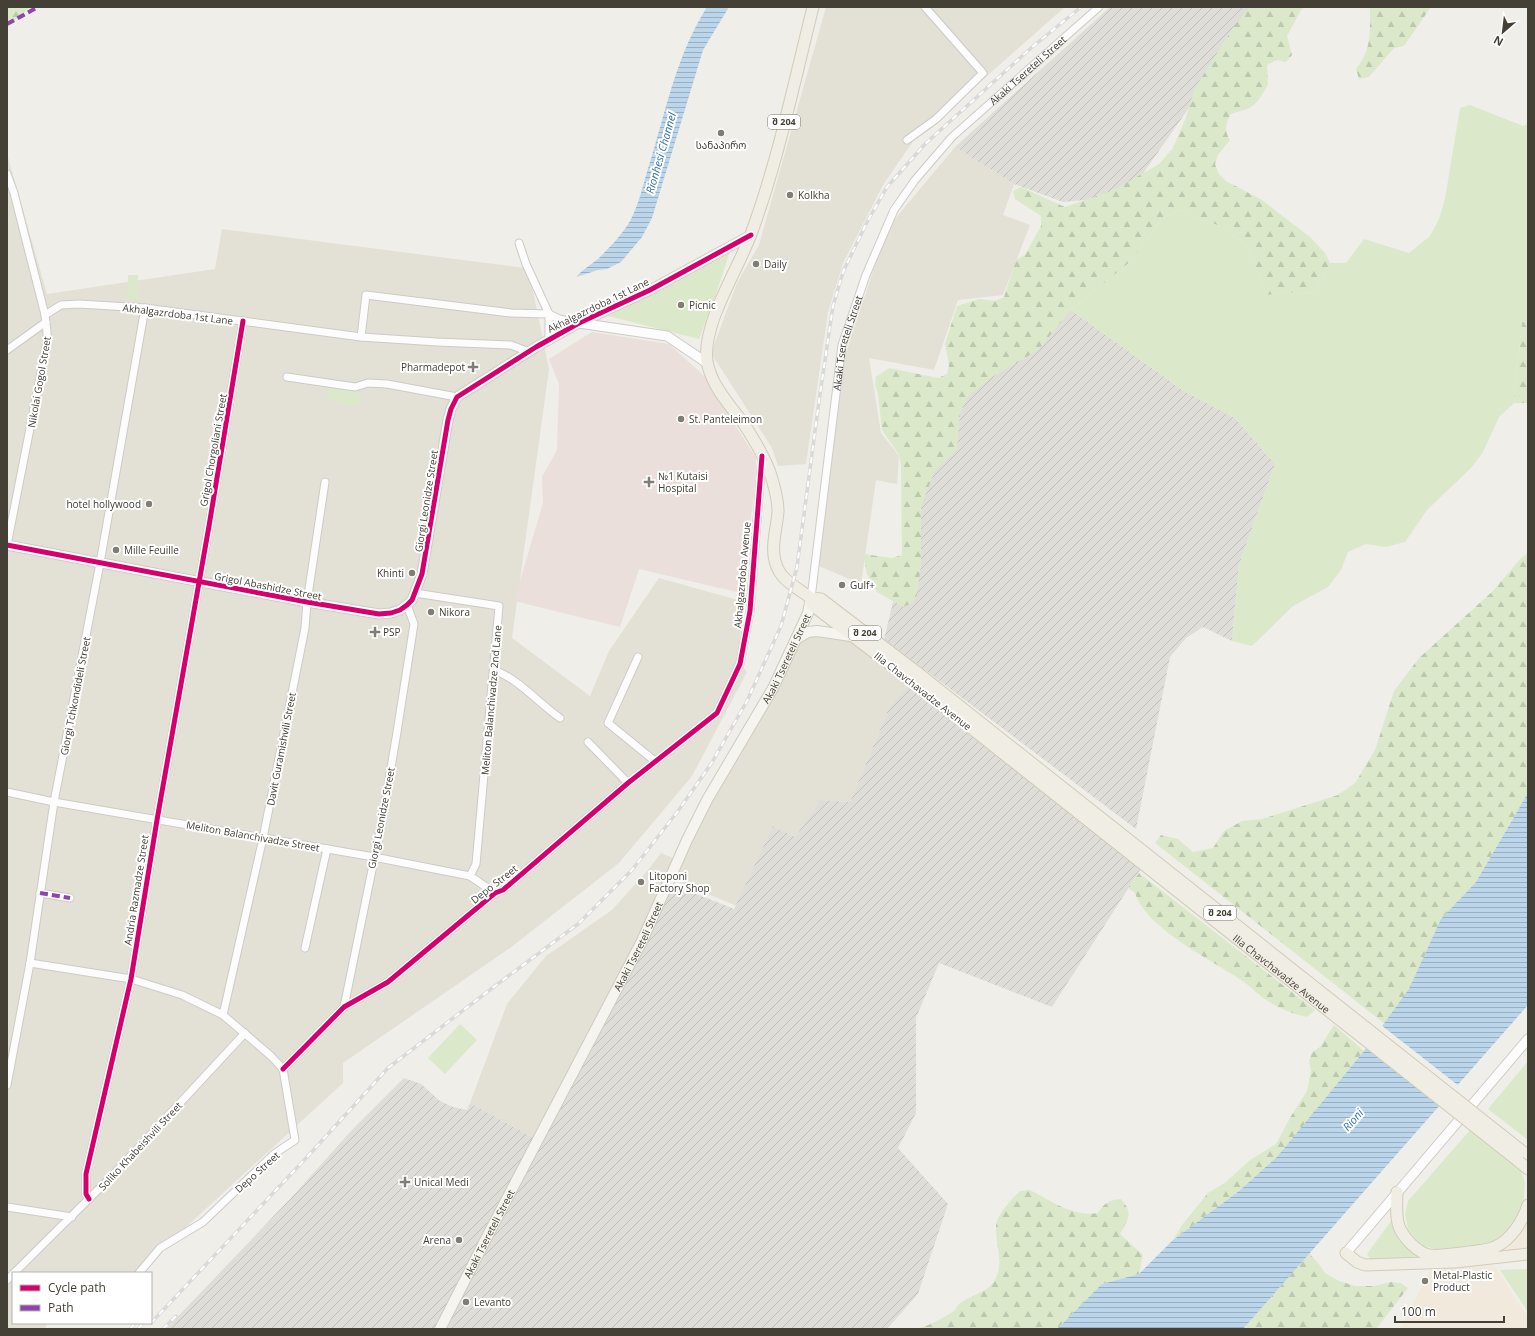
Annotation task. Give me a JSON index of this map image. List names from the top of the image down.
{
  "streets": {
    "main road": ["Akaki Tsereteli Street", "შ 204", "Ilia Chavchavadze Avenue"],
    "street": [
      "Akhalgazrdoba 1st Lane",
      "Nikolai Gogol Street",
      "Grigol Chorgoliani Street",
      "Giorgi Leonidze Street",
      "Akhalgazrdoba Avenue",
      "Grigol Abashidze Street",
      "Giorgi Tchkondideli Street",
      "Meliton Balanchivadze 2nd Lane",
      "Davit Guramishvili Street",
      "Meliton Balanchivadze Street",
      "Depo Street",
      "Andria Razmadze Street",
      "Soliko Khabeishvili Street"
    ]
  },
  "crossings": [
    ["Akaki Tsereteli Street", "შ 204"],
    ["Akaki Tsereteli Street", "Ilia Chavchavadze Avenue"],
    ["შ 204", "Akhalgazrdoba 1st Lane"],
    ["შ 204", "Akhalgazrdoba Avenue"],
    ["შ 204", "Ilia Chavchavadze Avenue"],
    ["Akhalgazrdoba 1st Lane", "Nikolai Gogol Street"],
    ["Akhalgazrdoba 1st Lane", "Grigol Chorgoliani Street"],
    ["Akhalgazrdoba 1st Lane", "Giorgi Leonidze Street"],
    ["Akhalgazrdoba 1st Lane", "Giorgi Tchkondideli Street"],
    ["Nikolai Gogol Street", "Grigol Abashidze Street"],
    ["Grigol Chorgoliani Street", "Grigol Abashidze Street"],
    ["Grigol Chorgoliani Street", "Andria Razmadze Street"],
    ["Giorgi Leonidze Street", "Grigol Abashidze Street"],
    ["Giorgi Leonidze Street", "Meliton Balanchivadze 2nd Lane"],
    ["Giorgi Leonidze Street", "Meliton Balanchivadze Street"],
    ["Giorgi Leonidze Street", "Depo Street"],
    ["Akhalgazrdoba Avenue", "Depo Street"],
    ["Grigol Abashidze Street", "Giorgi Tchkondideli Street"],
    ["Grigol Abashidze Street", "Davit Guramishvili Street"],
    ["Grigol Abashidze Street", "Andria Razmadze Street"],
    ["Giorgi Tchkondideli Street", "Meliton Balanchivadze Street"],
    ["Meliton Balanchivadze 2nd Lane", "Meliton Balanchivadze Street"],
    ["Davit Guramishvili Street", "Meliton Balanchivadze Street"],
    ["Meliton Balanchivadze Street", "Depo Street"],
    ["Meliton Balanchivadze Street", "Andria Razmadze Street"],
    ["Andria Razmadze Street", "Soliko Khabeishvili Street"]
  ],
  "water": ["Rionhesi Channel", "Rioni"],
  "places": {
    "other": [
      "სანაპირო",
      "Kolkha",
      "Daily",
      "Picnic",
      "St. Panteleimon",
      "hotel hollywood",
      "Mille Feuille",
      "Khinti",
      "Gulf+",
      "Nikora",
      "Litoponi Factory Shop",
      "Arena",
      "Metal-Plastic Product",
      "Levanto"
    ],
    "health": [
      "Pharmadepot",
      "№1 Kutaisi Hospital",
      "PSP",
      "Unical Medi"
    ]
  },
  "legend": ["Cycle path", "Path"],
  "scale_bar": "100 m",
  "north": "bottom left"
}
